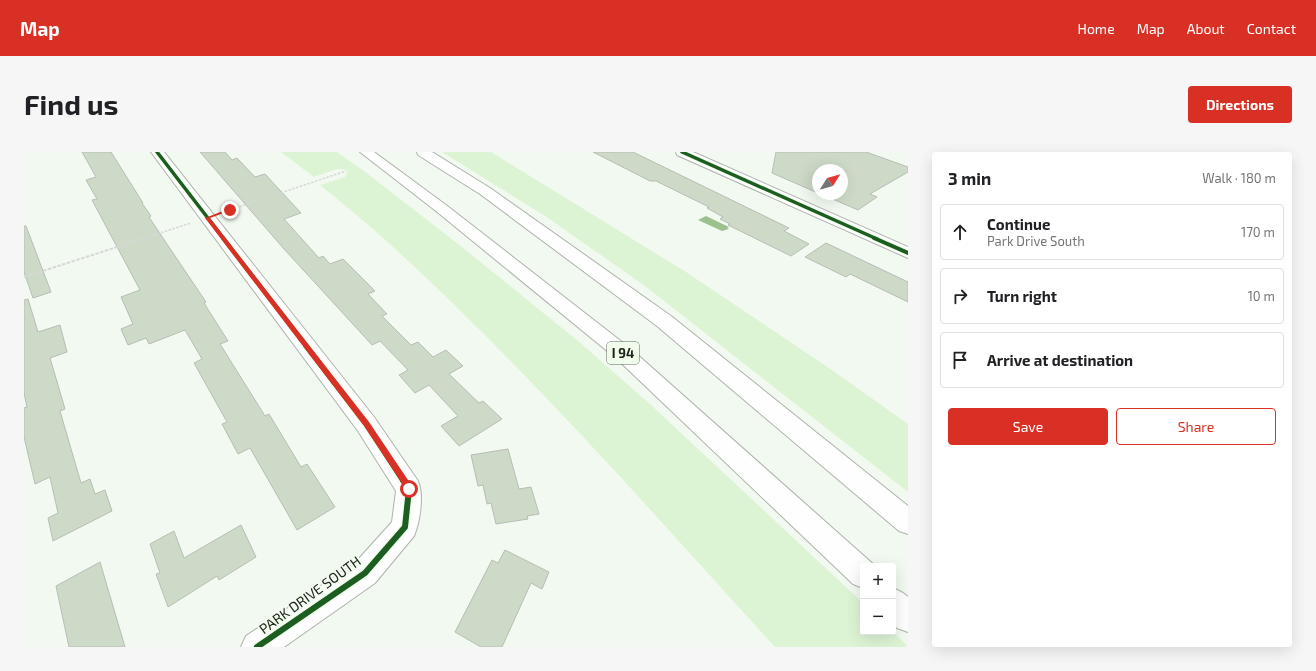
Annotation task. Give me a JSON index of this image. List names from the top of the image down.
{
  "streets": {
    "main road": ["I 94", "PARK DRIVE SOUTH"]
  },
  "north": "top right",
  "page": {
    "header": "Map",
    "nav": [
      "Home",
      "Map",
      "About",
      "Contact"
    ],
    "buttons": [
      "Directions",
      ["Save", "Share"]
    ],
    "title": "Find us",
    "heading": ["3 min", "Walk · 180 m"],
    "list": [
      ["Continue", "Park Drive South", "170 m"],
      ["Turn right", "10 m"],
      "Arrive at destination"
    ],
    "map_buttons": ["+", "−"]
  }
}
